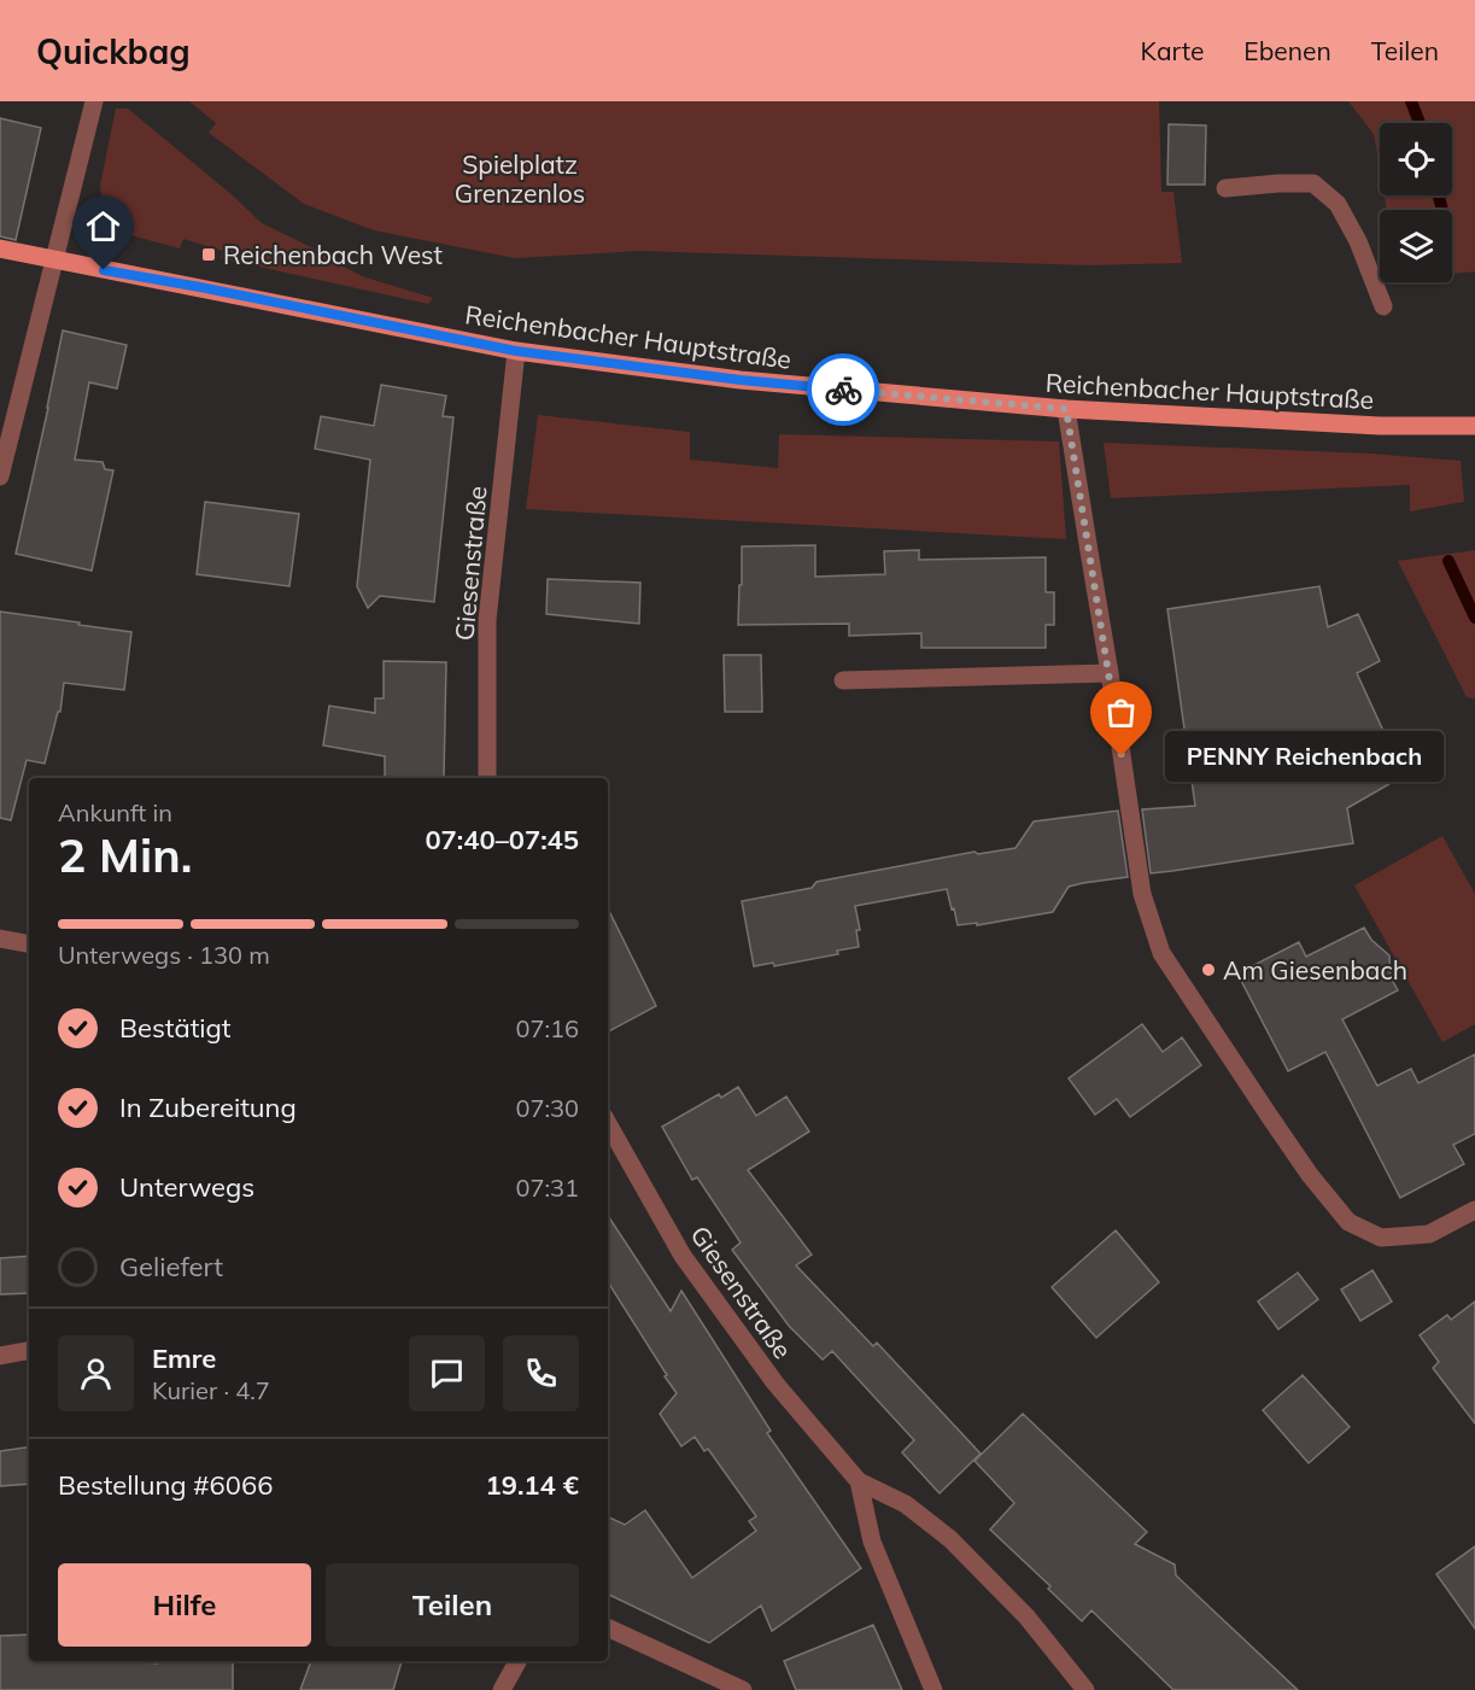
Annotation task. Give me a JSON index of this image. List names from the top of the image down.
{
  "streets": {
    "main road": ["Reichenbacher Hauptstraße"],
    "street": ["Giesenstraße"]
  },
  "crossings": [
    ["Reichenbacher Hauptstraße", "Giesenstraße"]
  ],
  "parks": ["Spielplatz Grenzenlos"],
  "places": {
    "transit": ["Reichenbach West"],
    "other": ["PENNY Reichenbach", "Am Giesenbach"]
  },
  "page": {
    "header": "Quickbag",
    "nav": ["Karte", "Ebenen", "Teilen"],
    "bubble": "PENNY Reichenbach",
    "heading": ["2 Min.", "Ankunft in", "07:40–07:45"],
    "panel": [
      "Emre",
      "Kurier · 4.7",
      "Bestellung #6066",
      "19.14 €"
    ],
    "bar": "Unterwegs · 130 m",
    "list": [
      ["Bestätigt", "07:16"],
      ["In Zubereitung", "07:30"],
      ["Unterwegs", "07:31"],
      "Geliefert"
    ],
    "buttons": ["Hilfe", "Teilen"]
  }
}
